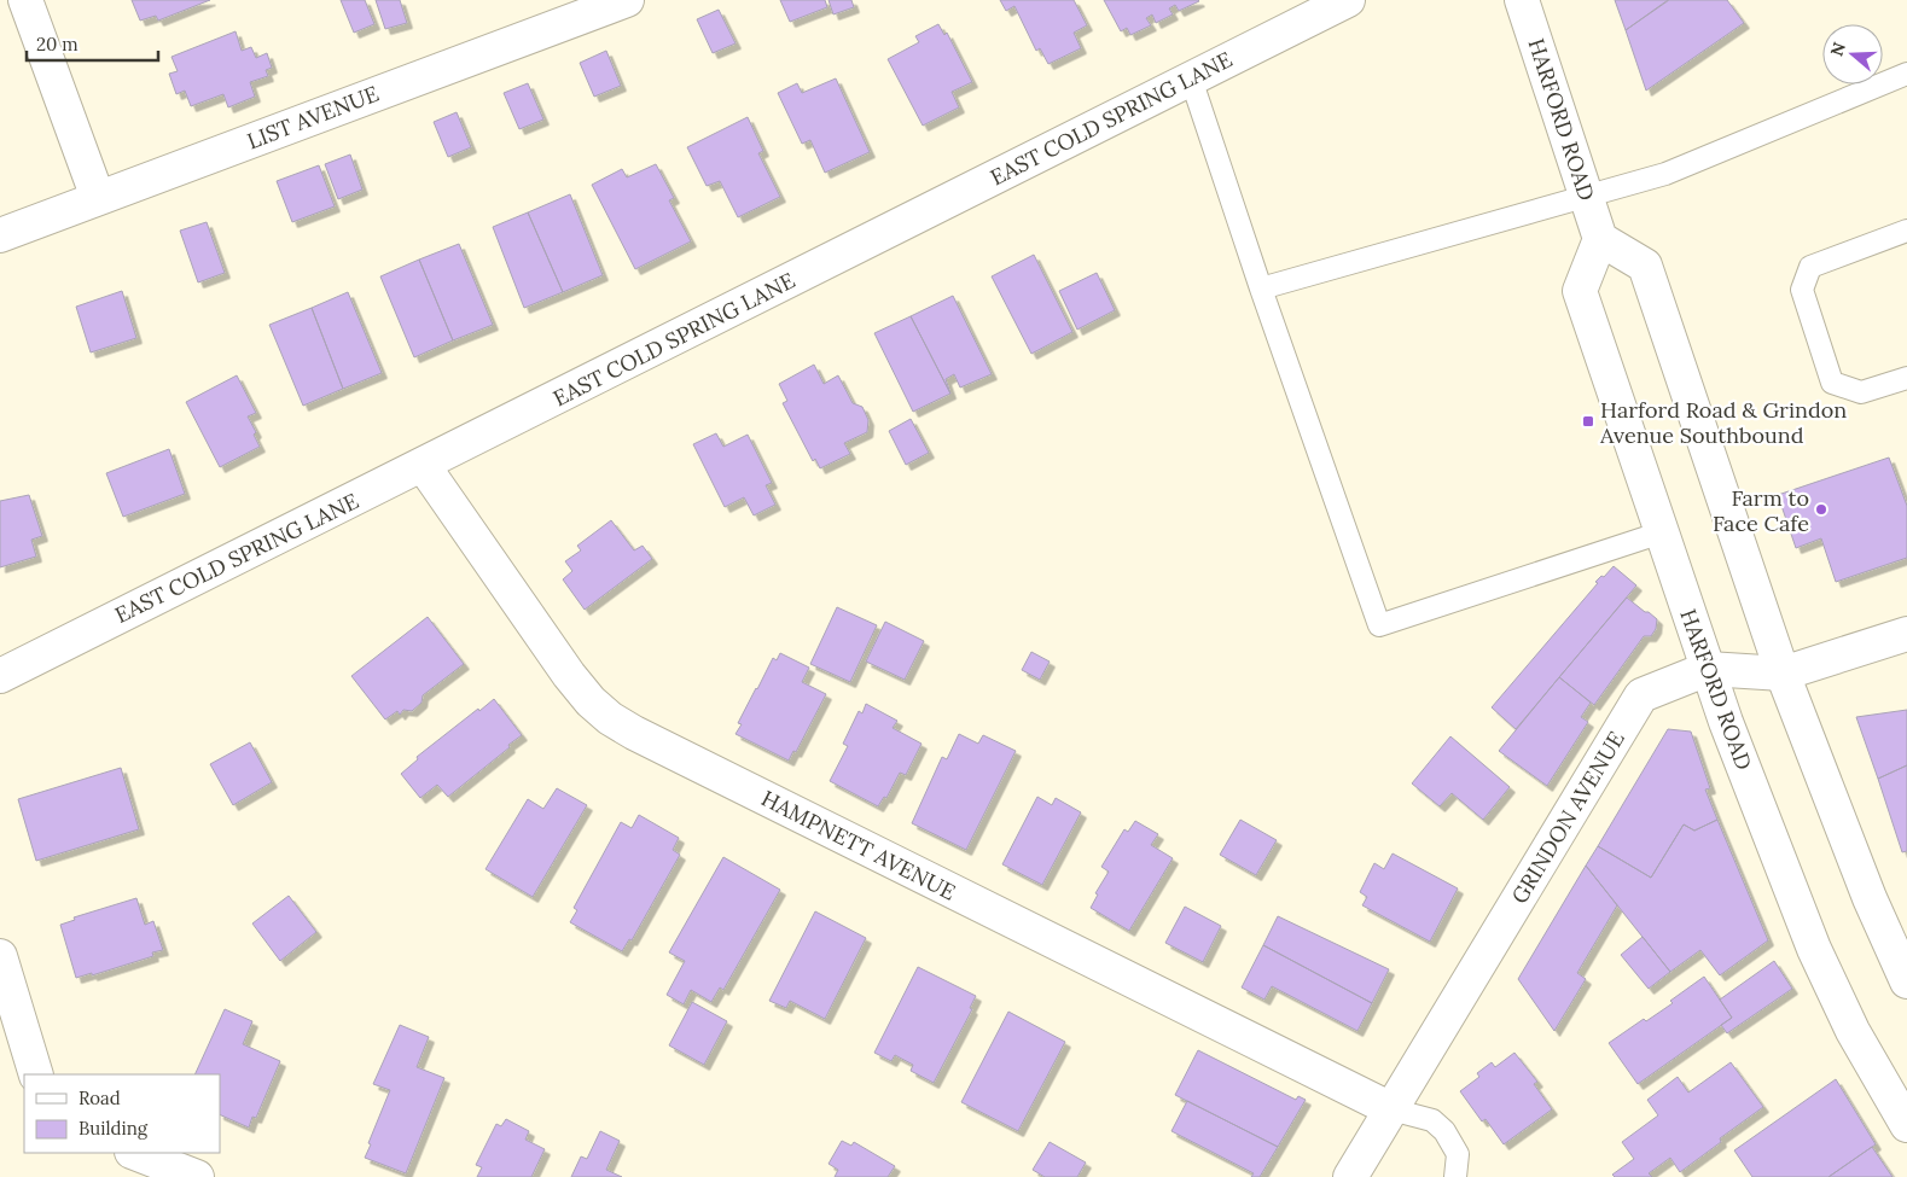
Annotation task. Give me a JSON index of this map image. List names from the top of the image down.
{
  "streets": {
    "main road": [
      "LIST AVENUE",
      "EAST COLD SPRING LANE",
      "HARFORD ROAD",
      "GRINDON AVENUE",
      "HAMPNETT AVENUE"
    ]
  },
  "crossings": [
    ["EAST COLD SPRING LANE", "HAMPNETT AVENUE"],
    ["HARFORD ROAD", "GRINDON AVENUE"],
    ["GRINDON AVENUE", "HAMPNETT AVENUE"]
  ],
  "places": {
    "transit": ["Harford Road & Grindon Avenue Southbound"],
    "other": ["Farm to Face Cafe"]
  },
  "legend": ["Road", "Building"],
  "scale_bar": "20 m",
  "north": "left"
}
